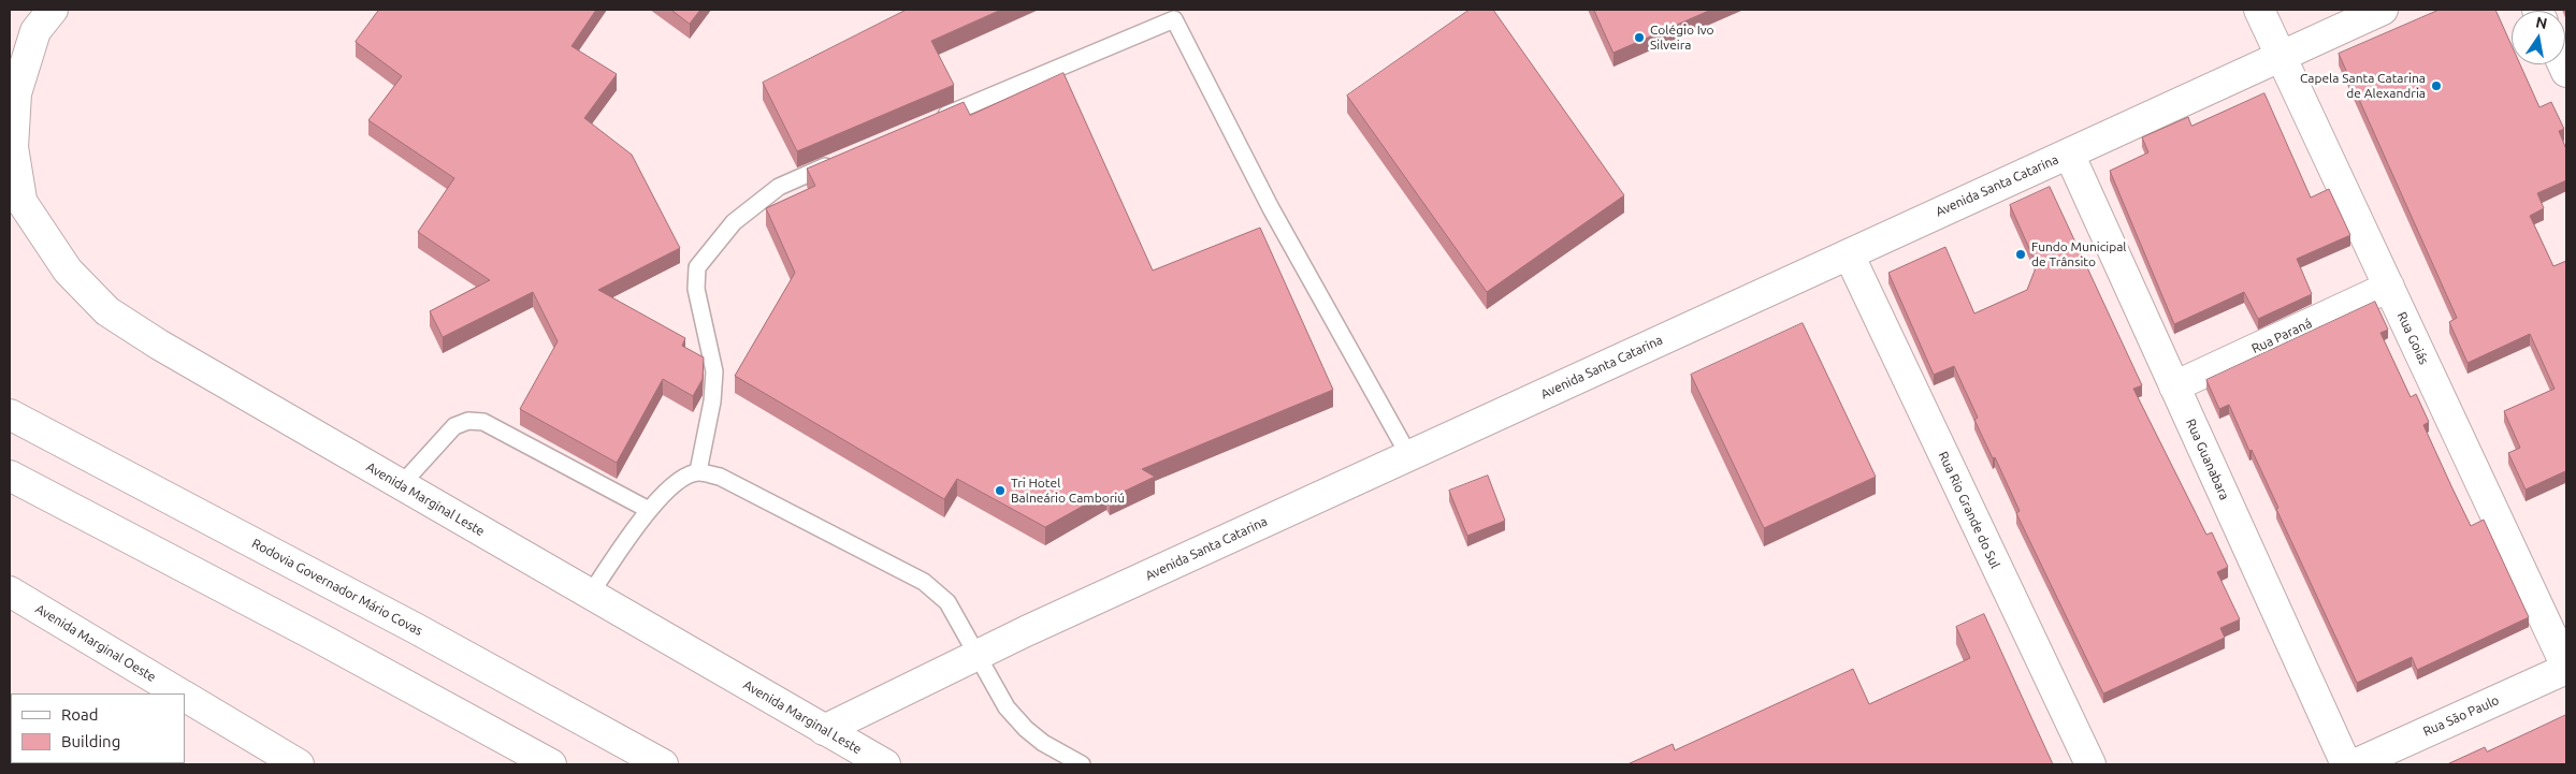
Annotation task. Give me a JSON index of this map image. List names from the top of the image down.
{
  "streets": {
    "main road": [
      "Avenida Santa Catarina",
      "Rua Paraná",
      "Rua Goiás",
      "Rua Guanabara",
      "Avenida Marginal Leste",
      "Rua Rio Grande do Sul",
      "Rodovia Governador Mário Covas",
      "Avenida Marginal Oeste",
      "Rua São Paulo"
    ]
  },
  "crossings": [
    ["Avenida Santa Catarina", "Rua Goiás"],
    ["Avenida Santa Catarina", "Rua Guanabara"],
    ["Avenida Santa Catarina", "Avenida Marginal Leste"],
    ["Avenida Santa Catarina", "Rua Rio Grande do Sul"],
    ["Rua Paraná", "Rua Goiás"],
    ["Rua Paraná", "Rua Guanabara"],
    ["Rua Goiás", "Rua São Paulo"]
  ],
  "places": [
    "Colégio Ivo Silveira",
    "Capela Santa Catarina de Alexandria",
    "Fundo Municipal de Trânsito",
    "Tri Hotel Balneário Camboriú"
  ],
  "legend": ["Road", "Building"],
  "north": "top"
}
